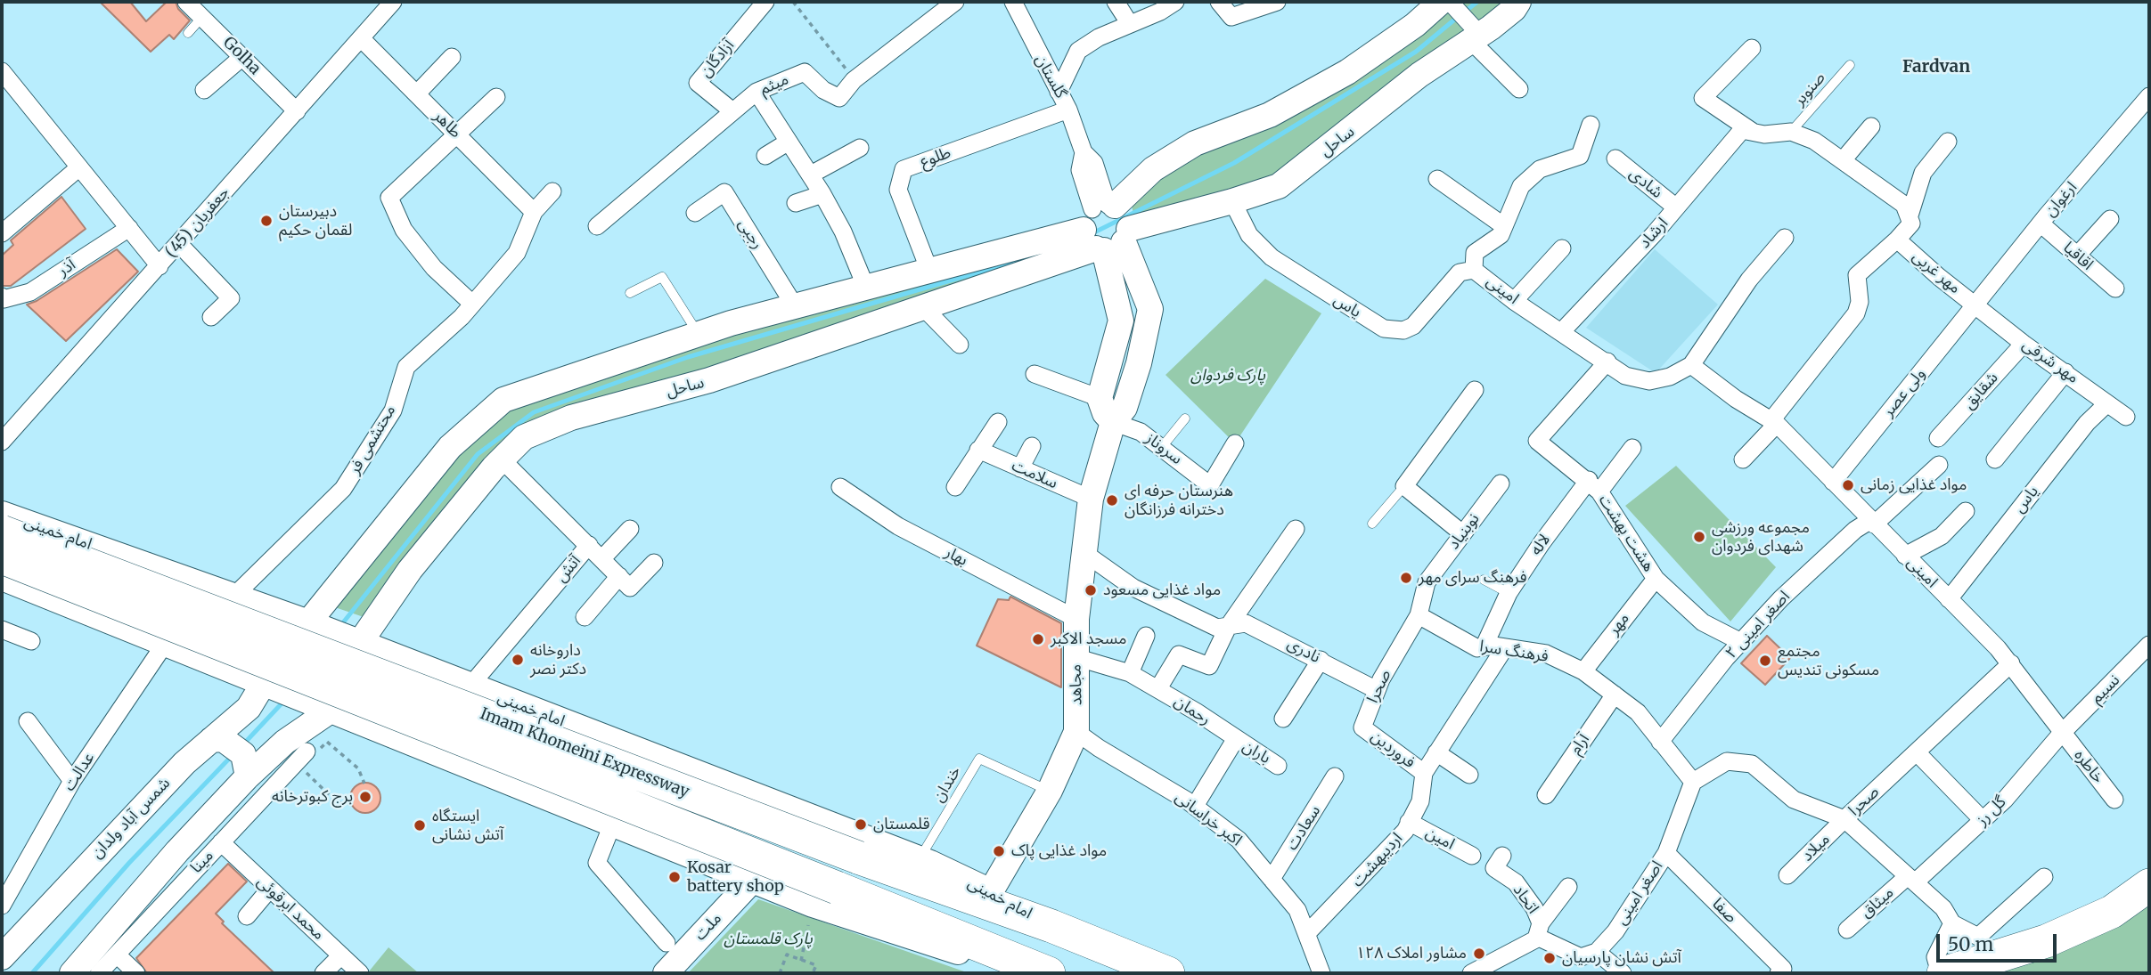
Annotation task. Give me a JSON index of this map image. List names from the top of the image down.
{
  "streets": {
    "highway": ["Imam Khomeini Expressway"],
    "street": [
      "Golha",
      "آزادگان",
      "گلستان",
      "میثم",
      "طاهر",
      "ساحل",
      "طلوع",
      "شادی",
      "ارغوان",
      "جعفریان (45)",
      "ارشاد",
      "رجبی",
      "اقاقیا",
      "آذر",
      "مهر غربی",
      "امینی",
      "یاس",
      "مهر شرقی",
      "شقایق",
      "ولی عصر",
      "محتشمی فر",
      "سروناز",
      "سلامت",
      "نوبنیاد",
      "امام خمینی",
      "هشت بهشت",
      "لاله",
      "بهار",
      "آتش",
      "مهر",
      "۲ اصغر امینی",
      "نادری",
      "فرهنگ سرا",
      "مجاهد",
      "صحرا",
      "نسیم",
      "رحمان",
      "آرام",
      "فروردین",
      "باران",
      "خاطره",
      "عدالت",
      "گل رز",
      "شمس آباد ولدان",
      "اکبر خراسانی",
      "سعادت",
      "امین",
      "میلاد",
      "اردیبهشت",
      "مینا",
      "اصغر امینی",
      "اتحاد",
      "میثاق",
      "محمد ابرقوئی",
      "صفا",
      "ملت"
    ],
    "lane": ["صنوبر", "خندان"]
  },
  "crossings": [
    ["Golha", "جعفریان (45)"],
    ["آزادگان", "میثم"],
    ["گلستان", "ساحل"],
    ["گلستان", "طلوع"],
    ["گلستان", "مجاهد"],
    ["طاهر", "جعفریان (45)"],
    ["طاهر", "محتشمی فر"],
    ["ساحل", "طلوع"],
    ["ساحل", "رجبی"],
    ["ساحل", "یاس"],
    ["ساحل", "امام خمینی"],
    ["ساحل", "آتش"],
    ["ساحل", "مجاهد"],
    ["شادی", "ارشاد"],
    ["ارغوان", "اقاقیا"],
    ["ارغوان", "مهر غربی"],
    ["ارغوان", "مهر شرقی"],
    ["ارغوان", "ولی عصر"],
    ["ارشاد", "امینی"],
    ["مهر غربی", "مهر شرقی"],
    ["مهر غربی", "ولی عصر"],
    ["امینی", "یاس"],
    ["امینی", "ولی عصر"],
    ["امینی", "هشت بهشت"],
    ["امینی", "۲ اصغر امینی"],
    ["امینی", "صحرا"],
    ["امینی", "نسیم"],
    ["امینی", "خاطره"],
    ["امینی", "گل رز"],
    ["یاس", "مهر شرقی"],
    ["مهر شرقی", "شقایق"],
    ["مهر شرقی", "ولی عصر"],
    ["محتشمی فر", "امام خمینی"],
    ["سروناز", "مجاهد"],
    ["سلامت", "مجاهد"],
    ["نوبنیاد", "فرهنگ سرا"],
    ["نوبنیاد", "صحرا"],
    ["امام خمینی", "آتش"],
    ["امام خمینی", "مجاهد"],
    ["امام خمینی", "Imam Khomeini Expressway"],
    ["امام خمینی", "خندان"],
    ["هشت بهشت", "لاله"],
    ["هشت بهشت", "مهر"],
    ["هشت بهشت", "۲ اصغر امینی"],
    ["لاله", "فرهنگ سرا"],
    ["بهار", "مجاهد"],
    ["مهر", "فرهنگ سرا"],
    ["۲ اصغر امینی", "فرهنگ سرا"],
    ["نادری", "مجاهد"],
    ["نادری", "صحرا"],
    ["فرهنگ سرا", "صحرا"],
    ["فرهنگ سرا", "آرام"],
    ["فرهنگ سرا", "اردیبهشت"],
    ["مجاهد", "رحمان"],
    ["مجاهد", "خندان"],
    ["مجاهد", "اکبر خراسانی"],
    ["صحرا", "فروردین"],
    ["صحرا", "میلاد"],
    ["صحرا", "اصغر امینی"],
    ["نسیم", "خاطره"],
    ["نسیم", "گل رز"],
    ["رحمان", "باران"],
    ["فروردین", "اردیبهشت"],
    ["خاطره", "گل رز"],
    ["گل رز", "میثاق"],
    ["اکبر خراسانی", "سعادت"],
    ["اکبر خراسانی", "اردیبهشت"],
    ["امین", "اردیبهشت"],
    ["مینا", "محمد ابرقوئی"],
    ["اصغر امینی", "صفا"]
  ],
  "districts": ["Fardvan"],
  "parks": ["پارک فردوان", "پارک قلمستان"],
  "places": [
    "دبیرستان لقمان حکیم",
    "مواد غذایی زمانی",
    "هنرستان حرفه ای دخترانه فرزانگان",
    "مجموعه ورزشی شهدای فردوان",
    "فرهنگ سرای مهر",
    "مواد غذایی مسعود",
    "مسجد الاکبر",
    "داروخانه دکتر نصر",
    "مجتمع مسکونی تندیس",
    "برج کبوترخانه",
    "قلمستان",
    "ایستگاه آتش نشانی",
    "مواد غذایی پاک",
    "Kosar battery shop",
    "مشاور املاک ۱۲۸",
    "آتش نشان پارسیان"
  ],
  "scale_bar": "50 m"
}
